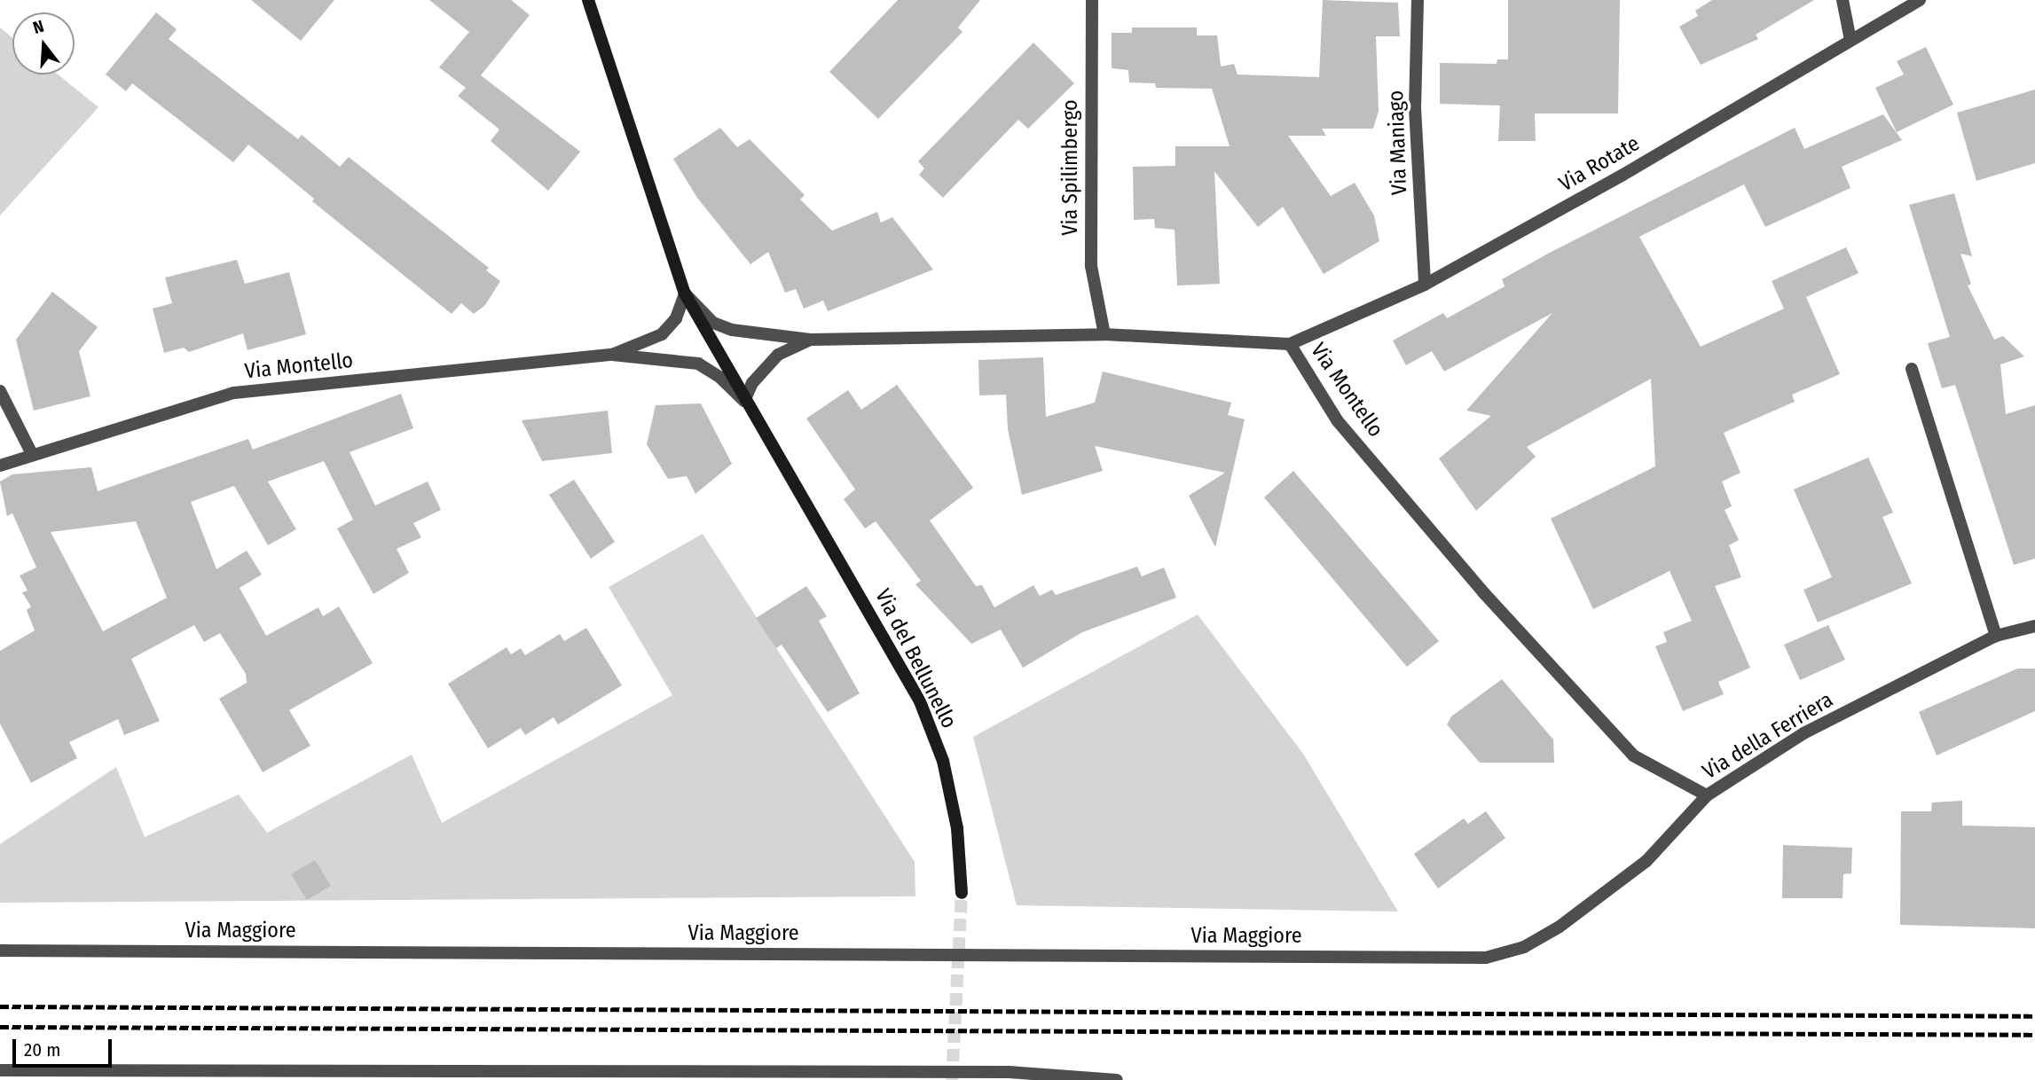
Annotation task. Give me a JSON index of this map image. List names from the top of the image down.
{
  "streets": {
    "street": [
      "Via Maniago",
      "Via Rotate",
      "Via Spilimbergo",
      "Via Montello",
      "Via del Bellunello",
      "Via della Ferriera",
      "Via Maggiore"
    ]
  },
  "crossings": [
    ["Via Maniago", "Via Rotate"],
    ["Via Rotate", "Via Montello"],
    ["Via Spilimbergo", "Via Montello"],
    ["Via Montello", "Via del Bellunello"],
    ["Via Montello", "Via della Ferriera"],
    ["Via della Ferriera", "Via Maggiore"]
  ],
  "scale_bar": "20 m",
  "north": "top"
}
